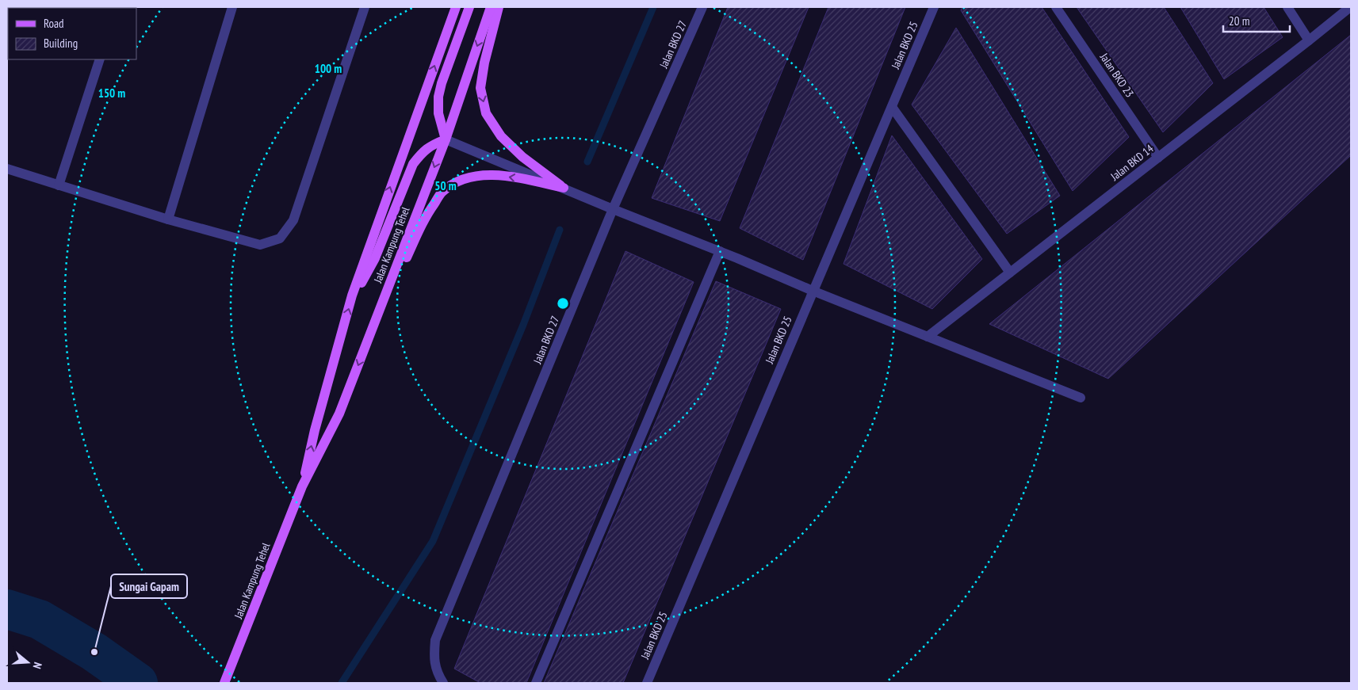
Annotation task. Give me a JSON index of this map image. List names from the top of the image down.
{
  "streets": {
    "main road": ["Jalan Kampung Tehel"],
    "street": [
      "Jalan BKD 27",
      "Jalan BKD 25",
      "Jalan BKD 23",
      "Jalan BKD 14"
    ]
  },
  "crossings": [
    ["Jalan BKD 23", "Jalan BKD 14"]
  ],
  "places": ["Sungai Gapam"],
  "legend": ["Road", "Building"],
  "scale_bar": "20 m",
  "north": "right",
  "rings": ["100 m", "150 m", "50 m"]
}
